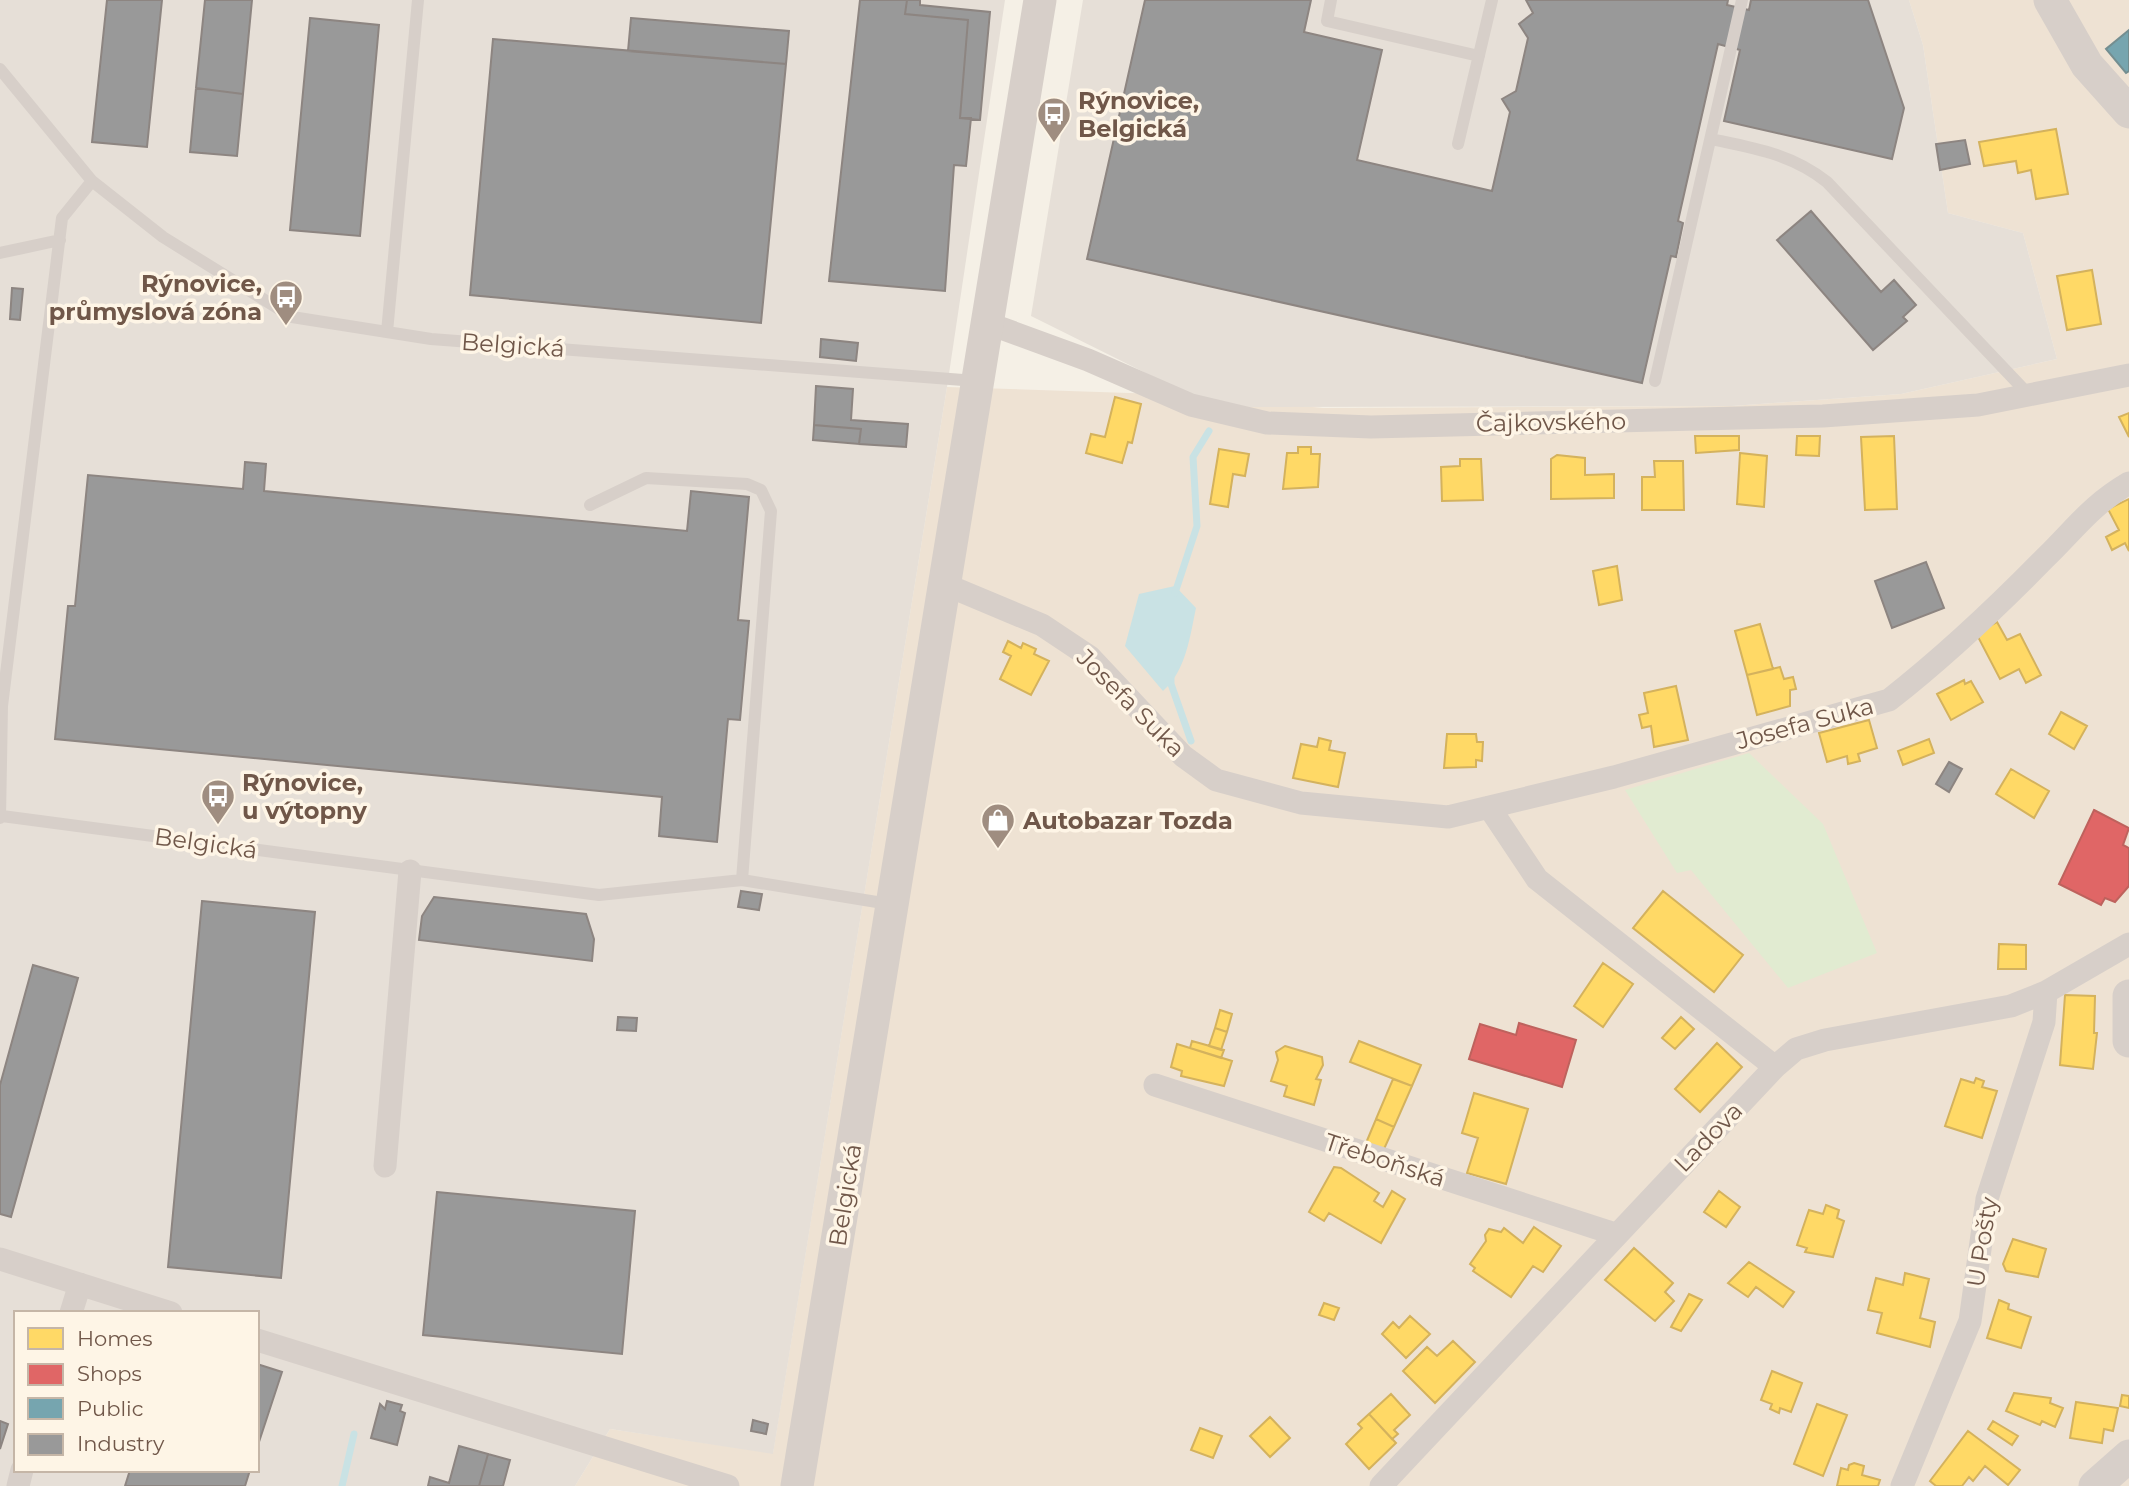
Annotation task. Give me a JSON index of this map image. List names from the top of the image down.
{
  "streets": {
    "street": [
      "Belgická",
      "Čajkovského",
      "Josefa Suka",
      "Ladova",
      "Třeboňská",
      "U Pošty"
    ]
  },
  "crossings": [
    ["Belgická", "Čajkovského"],
    ["Belgická", "Josefa Suka"],
    ["Ladova", "Třeboňská"],
    ["Ladova", "U Pošty"]
  ],
  "places": {
    "bus stop": ["Rýnovice, Belgická", "Rýnovice, průmyslová zóna", "Rýnovice, u výtopny"],
    "shop": ["Autobazar Tozda"]
  },
  "legend": [
    "Homes",
    "Shops",
    "Public",
    "Industry"
  ]
}
